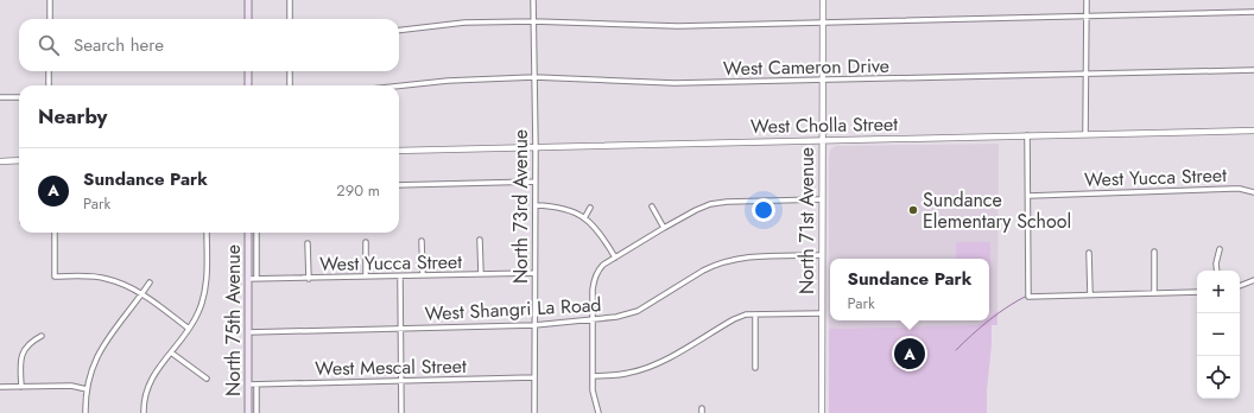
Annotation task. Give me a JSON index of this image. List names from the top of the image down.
{
  "streets": {
    "main road": ["North 75th Avenue"],
    "street": [
      "West Cameron Drive",
      "West Cholla Street",
      "West Yucca Street",
      "North 73rd Avenue",
      "North 71st Avenue",
      "West Shangri La Road",
      "West Mescal Street"
    ]
  },
  "crossings": [
    ["West Cameron Drive", "North 73rd Avenue"],
    ["West Cameron Drive", "North 71st Avenue"],
    ["West Cholla Street", "North 73rd Avenue"],
    ["West Cholla Street", "North 71st Avenue"],
    ["West Yucca Street", "North 73rd Avenue"],
    ["West Yucca Street", "North 75th Avenue"],
    ["North 73rd Avenue", "West Shangri La Road"],
    ["North 73rd Avenue", "West Mescal Street"],
    ["North 71st Avenue", "West Shangri La Road"],
    ["West Shangri La Road", "North 75th Avenue"],
    ["North 75th Avenue", "West Mescal Street"]
  ],
  "places": ["Sundance Elementary School"],
  "page": {
    "search": "Search here",
    "heading": "Nearby",
    "list": [
      {
        "mark": "A",
        "name": "Sundance Park",
        "note": "Park",
        "value": "290 m"
      }
    ],
    "popup": ["Sundance Park", "Park"],
    "map_buttons": ["+", "−"],
    "pins": "A"
  }
}
